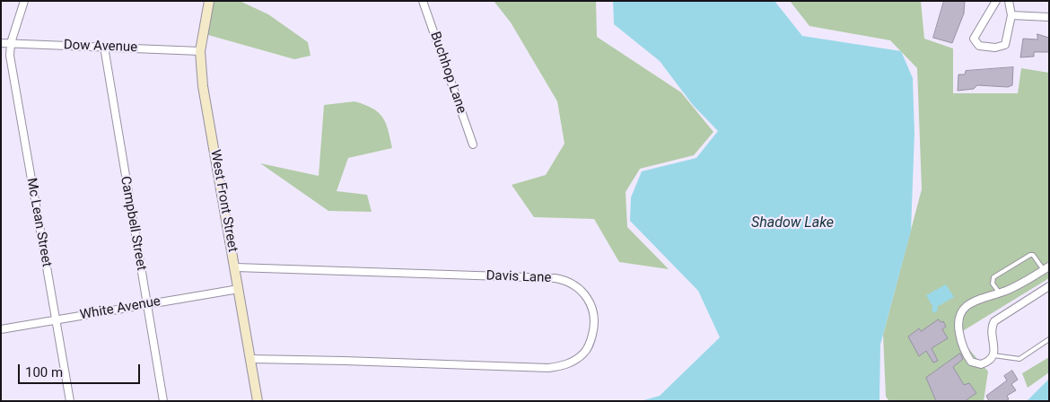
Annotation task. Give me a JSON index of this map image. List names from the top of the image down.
{
  "streets": {
    "street": [
      "Dow Avenue",
      "Buchhop Lane",
      "West Front Street",
      "Mc Lean Street",
      "Campbell Street",
      "Davis Lane",
      "White Avenue"
    ]
  },
  "crossings": [
    ["Dow Avenue", "West Front Street"],
    ["Dow Avenue", "Mc Lean Street"],
    ["Dow Avenue", "Campbell Street"],
    ["West Front Street", "Davis Lane"],
    ["West Front Street", "White Avenue"],
    ["Mc Lean Street", "White Avenue"],
    ["Campbell Street", "White Avenue"]
  ],
  "water": ["Shadow Lake"],
  "scale_bar": "100 m"
}
